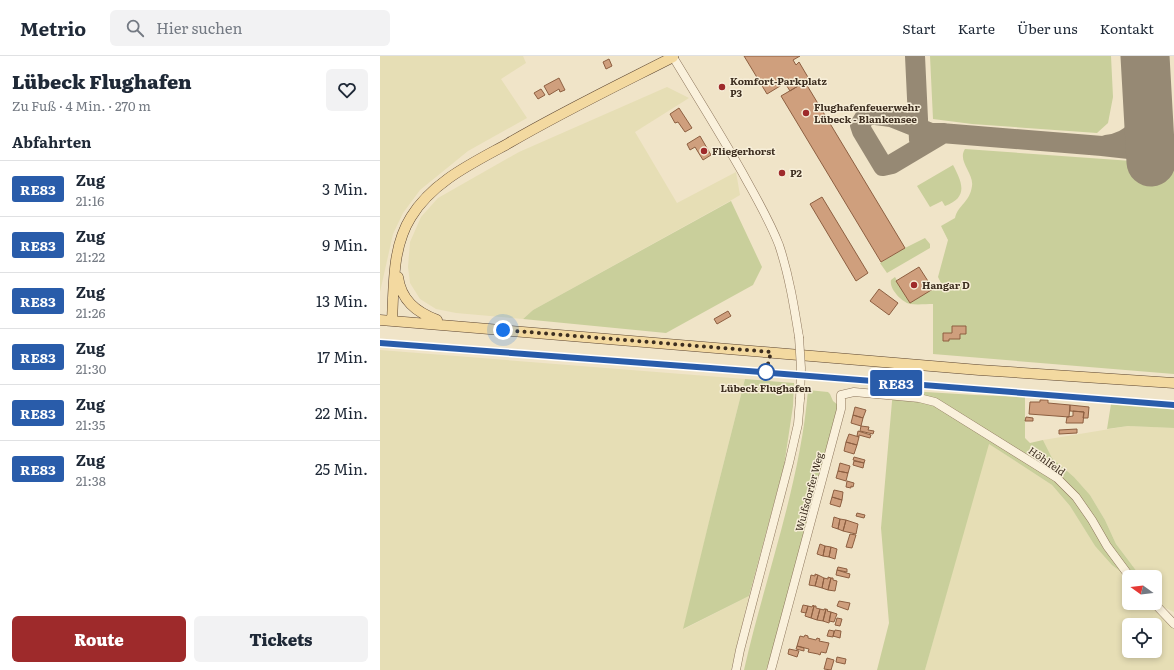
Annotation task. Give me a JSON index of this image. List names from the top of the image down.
{
  "streets": {
    "street": ["Höhlfeld", "Wulfsdorfer Weg"]
  },
  "crossings": [
    ["Höhlfeld", "Wulfsdorfer Weg"]
  ],
  "places": [
    "Komfort-Parkplatz P3",
    "Flughafenfeuerwehr Lübeck - Blankensee",
    "Fliegerhorst",
    "P2",
    "Hangar D",
    "Lübeck Flughafen"
  ],
  "north": "left",
  "page": {
    "header": "Metrio",
    "search": "Hier suchen",
    "nav": [
      "Start",
      "Karte",
      "Über uns",
      "Kontakt"
    ],
    "heading": [
      ["Lübeck Flughafen", "Zu Fuß · 4 Min. · 270 m"],
      "Abfahrten"
    ],
    "on_map": "RE83",
    "list": [
      {
        "mark": "RE83",
        "name": "Zug",
        "note": "21:16",
        "value": "3 Min."
      },
      {
        "mark": "RE83",
        "name": "Zug",
        "note": "21:22",
        "value": "9 Min."
      },
      {
        "mark": "RE83",
        "name": "Zug",
        "note": "21:26",
        "value": "13 Min."
      },
      {
        "mark": "RE83",
        "name": "Zug",
        "note": "21:30",
        "value": "17 Min."
      },
      {
        "mark": "RE83",
        "name": "Zug",
        "note": "21:35",
        "value": "22 Min."
      },
      {
        "mark": "RE83",
        "name": "Zug",
        "note": "21:38",
        "value": "25 Min."
      }
    ],
    "buttons": ["Route", "Tickets"]
  }
}
